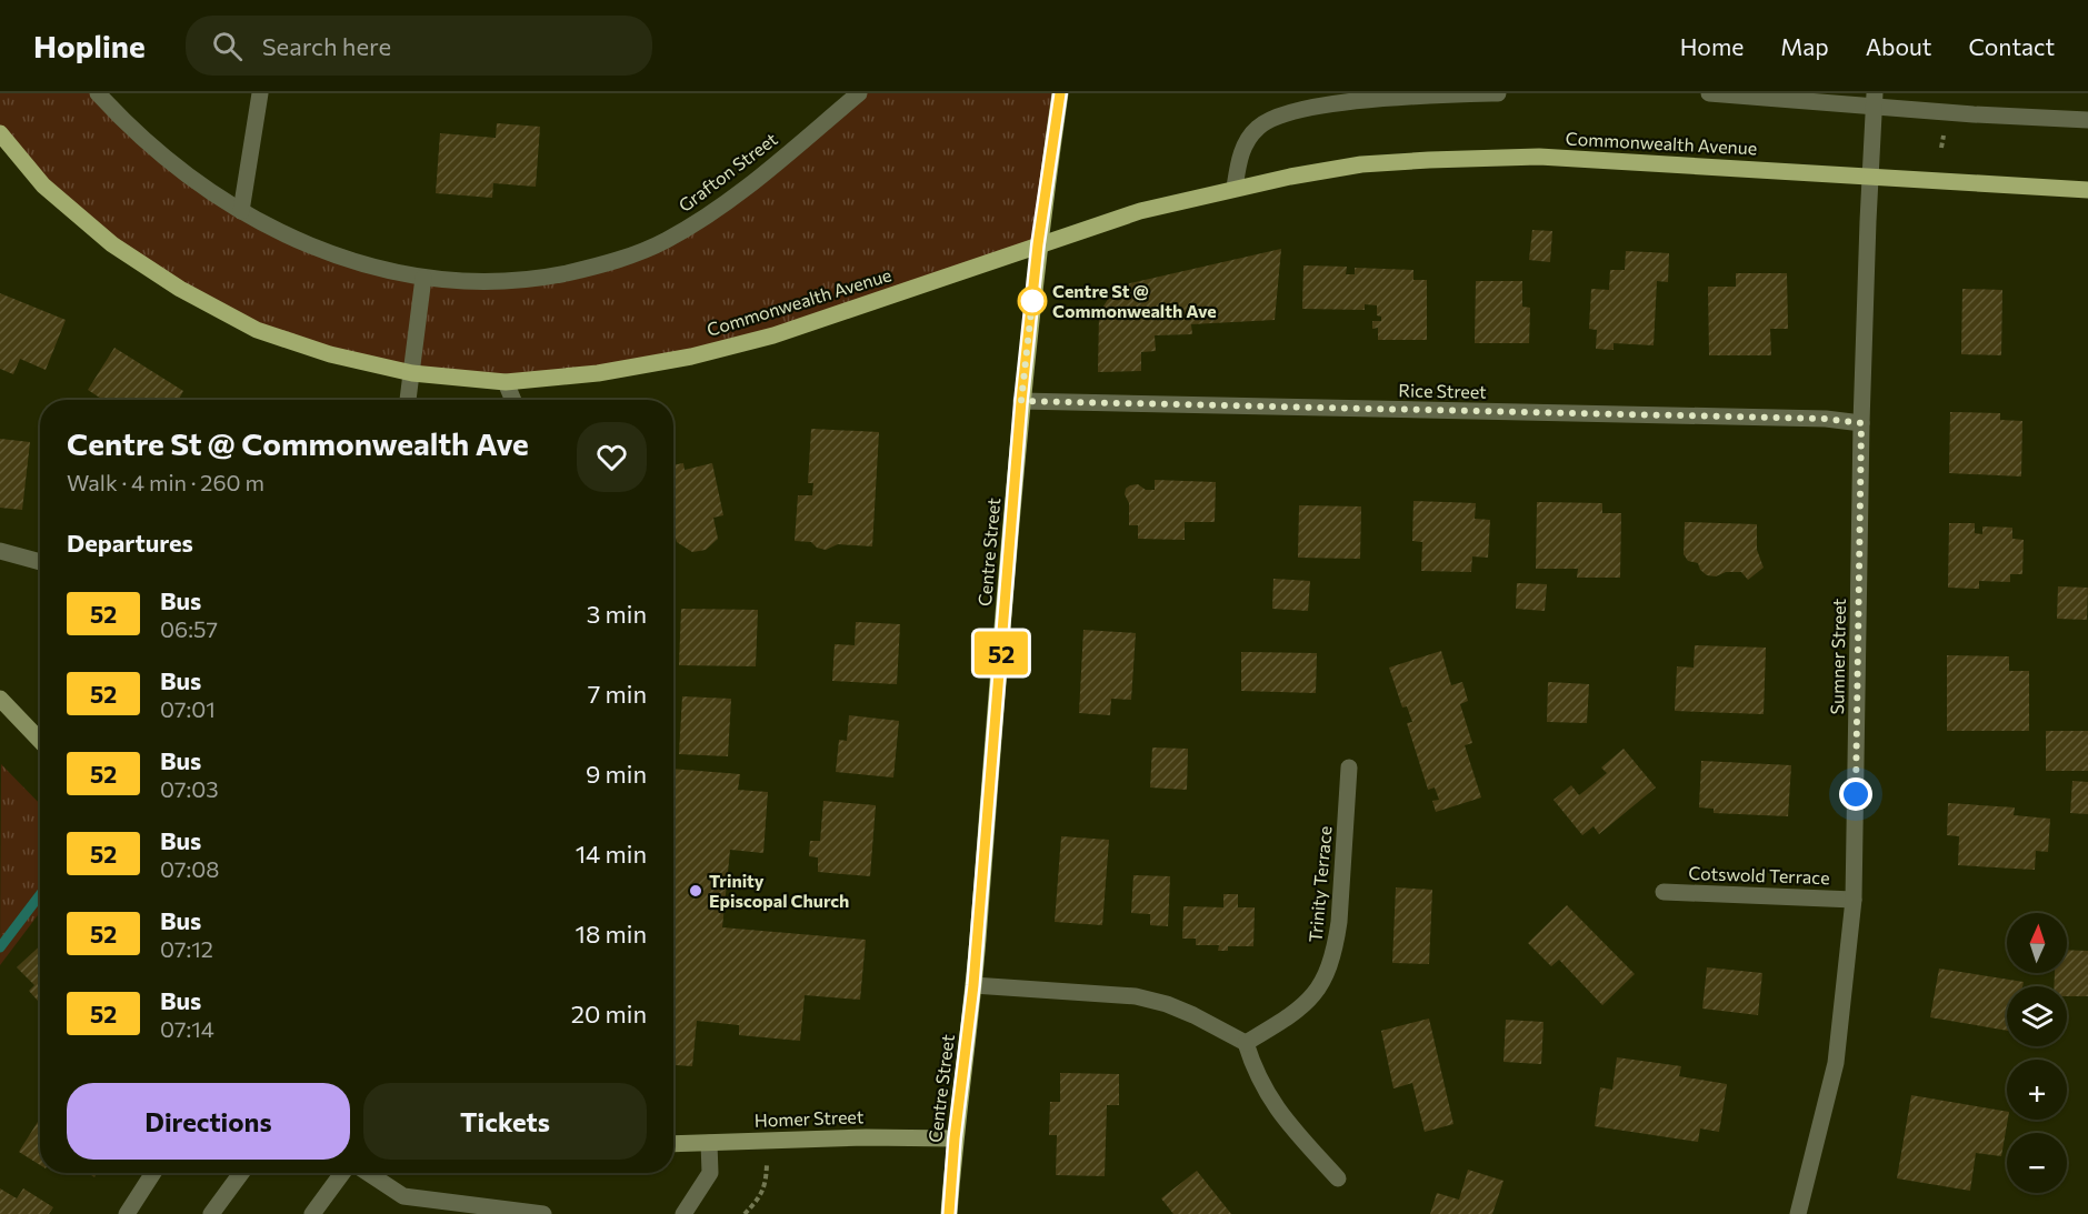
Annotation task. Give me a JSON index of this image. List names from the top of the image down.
{
  "streets": {
    "main road": ["Commonwealth Avenue", "Centre Street"],
    "street": [
      "Grafton Street",
      "Rice Street",
      "Sumner Street",
      "Cotswold Terrace",
      "Trinity Terrace",
      "Homer Street"
    ]
  },
  "crossings": [
    ["Commonwealth Avenue", "Centre Street"],
    ["Commonwealth Avenue", "Sumner Street"],
    ["Rice Street", "Centre Street"],
    ["Rice Street", "Sumner Street"],
    ["Centre Street", "Homer Street"],
    ["Sumner Street", "Cotswold Terrace"]
  ],
  "places": ["Centre St @ Commonwealth Ave", "Trinity Episcopal Church"],
  "lines": ["bus line 52"],
  "north": "top",
  "page": {
    "header": "Hopline",
    "search": "Search here",
    "nav": [
      "Home",
      "Map",
      "About",
      "Contact"
    ],
    "on_map": "52",
    "heading": [
      ["Centre St @ Commonwealth Ave", "Walk · 4 min · 260 m"],
      "Departures"
    ],
    "list": [
      {
        "mark": "52",
        "name": "Bus",
        "note": "06:57",
        "value": "3 min"
      },
      {
        "mark": "52",
        "name": "Bus",
        "note": "07:01",
        "value": "7 min"
      },
      {
        "mark": "52",
        "name": "Bus",
        "note": "07:03",
        "value": "9 min"
      },
      {
        "mark": "52",
        "name": "Bus",
        "note": "07:08",
        "value": "14 min"
      },
      {
        "mark": "52",
        "name": "Bus",
        "note": "07:12",
        "value": "18 min"
      },
      {
        "mark": "52",
        "name": "Bus",
        "note": "07:14",
        "value": "20 min"
      }
    ],
    "map_buttons": ["+", "−"],
    "buttons": ["Directions", "Tickets"]
  }
}
